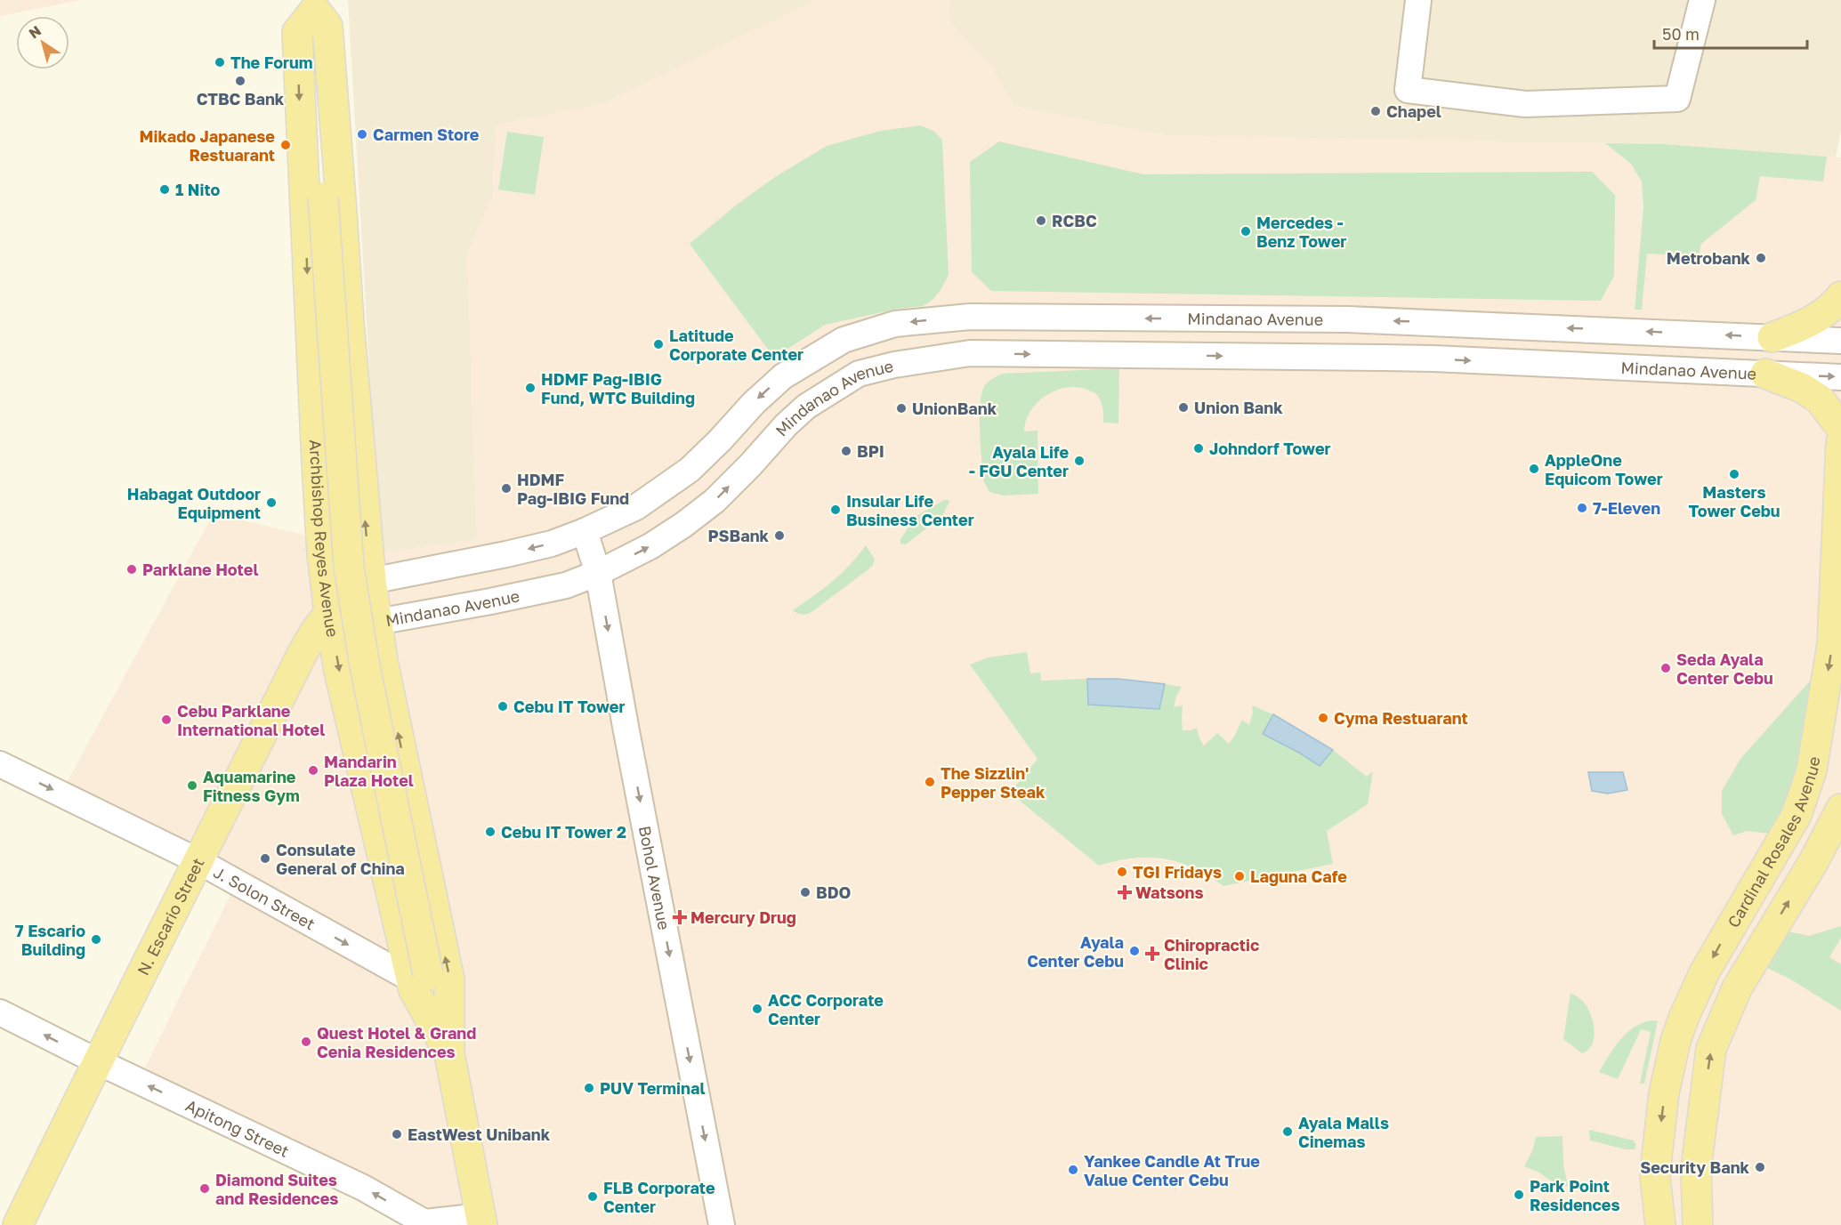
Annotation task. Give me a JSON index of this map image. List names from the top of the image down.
{
  "streets": {
    "main road": [
      "Mindanao Avenue",
      "Archbishop Reyes Avenue",
      "Cardinal Rosales Avenue",
      "N. Escario Street"
    ],
    "street": ["Bohol Avenue", "J. Solon Street", "Apitong Street"]
  },
  "crossings": [
    ["Mindanao Avenue", "Archbishop Reyes Avenue"],
    ["Mindanao Avenue", "Bohol Avenue"],
    ["Mindanao Avenue", "N. Escario Street"],
    ["Archbishop Reyes Avenue", "J. Solon Street"],
    ["Archbishop Reyes Avenue", "N. Escario Street"],
    ["Archbishop Reyes Avenue", "Apitong Street"],
    ["J. Solon Street", "N. Escario Street"],
    ["N. Escario Street", "Apitong Street"]
  ],
  "one_way": ["Bohol Avenue", "J. Solon Street", "Apitong Street"],
  "places": {
    "other": [
      "The Forum",
      "CTBC Bank",
      "Chapel",
      "Carmen Store",
      "Mikado Japanese Restuarant",
      "1 Nito",
      "RCBC",
      "Mercedes - Benz Tower",
      "Metrobank",
      "Latitude Corporate Center",
      "HDMF Pag-IBIG Fund, WTC Building",
      "Union Bank",
      "UnionBank",
      "Johndorf Tower",
      "BPI",
      "Ayala Life - FGU Center",
      "AppleOne Equicom Tower",
      "Masters Tower Cebu",
      "HDMF Pag-IBIG Fund",
      "Habagat Outdoor Equipment",
      "7-Eleven",
      "Insular Life Business Center",
      "PSBank",
      "Parklane Hotel",
      "Seda Ayala Center Cebu",
      "Cebu IT Tower",
      "Cyma Restuarant",
      "Cebu Parklane International Hotel",
      "Mandarin Plaza Hotel",
      "The Sizzlin' Pepper Steak",
      "Aquamarine Fitness Gym",
      "Cebu IT Tower 2",
      "Consulate General of China",
      "TGI Fridays",
      "Laguna Cafe",
      "BDO",
      "7 Escario Building",
      "Ayala Center Cebu",
      "ACC Corporate Center",
      "Quest Hotel & Grand Cenia Residences",
      "PUV Terminal",
      "Ayala Malls Cinemas",
      "EastWest Unibank",
      "Security Bank",
      "Yankee Candle At True Value Center Cebu",
      "Diamond Suites and Residences",
      "Park Point Residences",
      "FLB Corporate Center"
    ],
    "health": ["Watsons", "Mercury Drug", "Chiropractic Clinic"]
  },
  "scale_bar": "50 m",
  "north": "top left"
}
